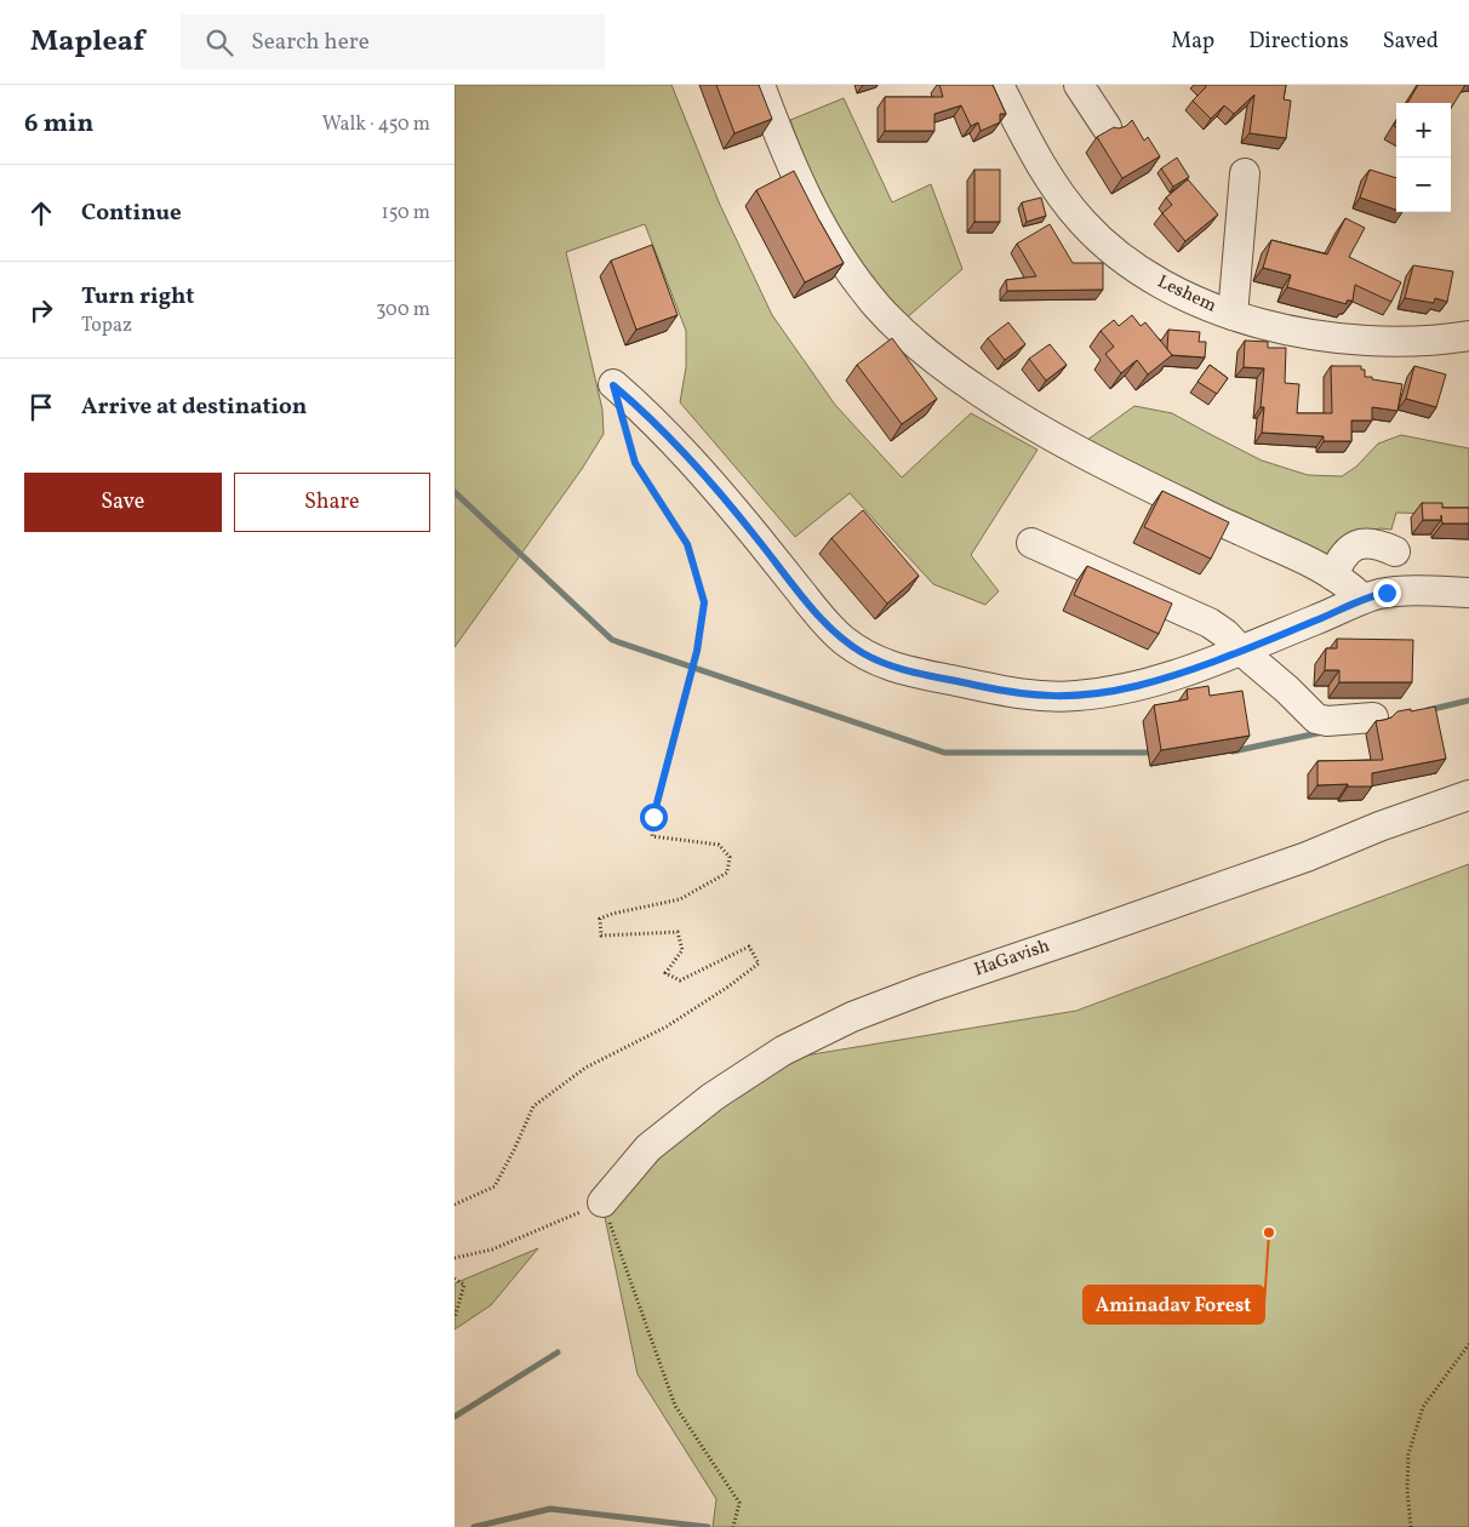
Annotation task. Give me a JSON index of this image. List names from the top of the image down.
{
  "streets": {
    "street": ["Leshem", "HaGavish"]
  },
  "places": ["Aminadav Forest"],
  "page": {
    "header": "Mapleaf",
    "search": "Search here",
    "nav": ["Map", "Directions", "Saved"],
    "heading": ["6 min", "Walk · 450 m"],
    "map_buttons": ["+", "−"],
    "list": [
      ["Continue", "150 m"],
      ["Turn right", "Topaz", "300 m"],
      "Arrive at destination"
    ],
    "buttons": ["Save", "Share"]
  }
}
